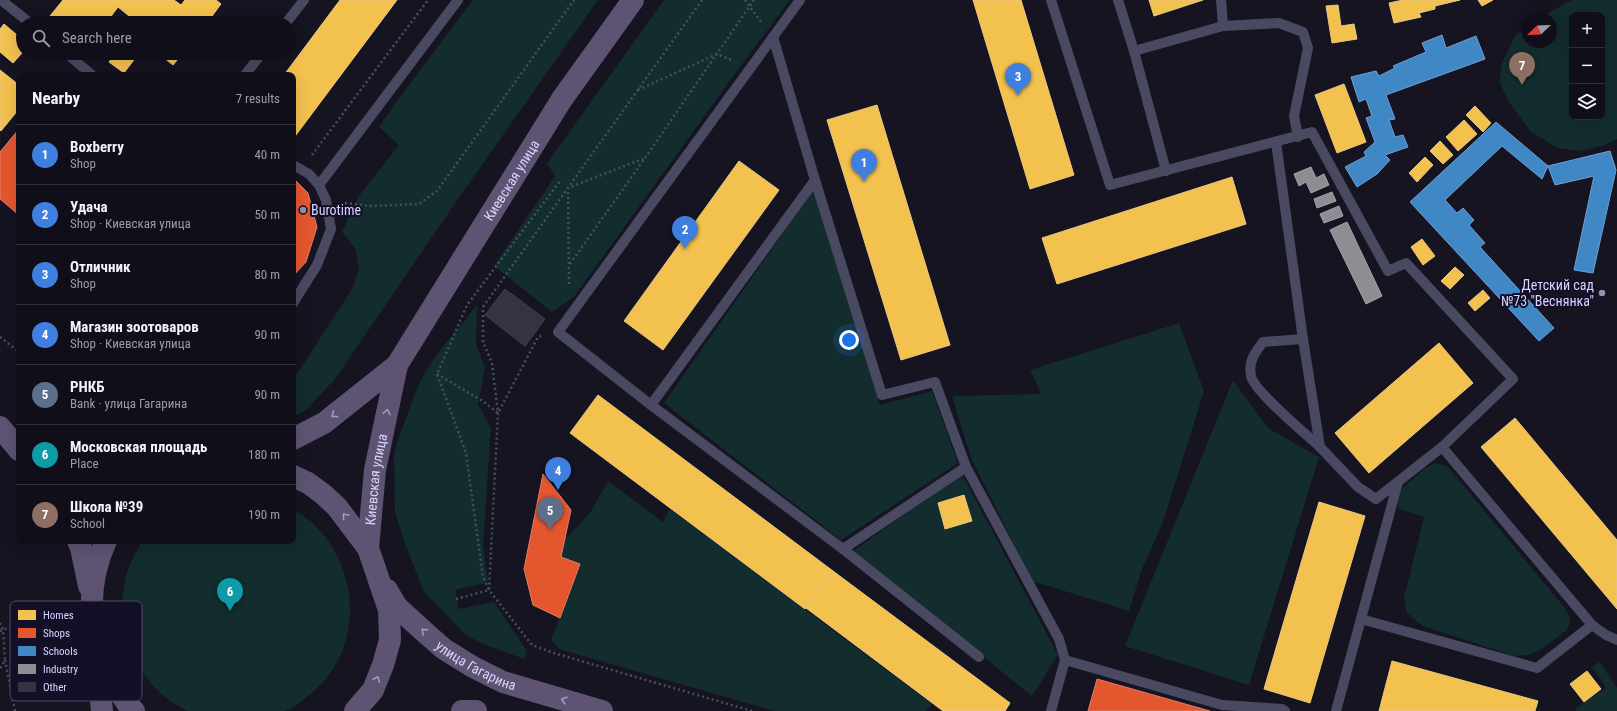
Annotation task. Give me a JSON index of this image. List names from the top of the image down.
{
  "streets": {
    "main road": ["Киевская улица", "улица Гагарина"]
  },
  "one_way": ["улица Гагарина"],
  "places": ["Burotime", "Детский сад №73 \"Веснянка\""],
  "legend": [
    "Homes",
    "Shops",
    "Schools",
    "Industry",
    "Other"
  ],
  "north": "bottom left",
  "page": {
    "map_buttons": ["+", "−"],
    "search": "Search here",
    "pins": [
      "7",
      "3",
      "1",
      "2",
      "4",
      "5",
      "6"
    ],
    "heading": ["Nearby", "7 results"],
    "list": [
      {
        "mark": "1",
        "name": "Boxberry",
        "note": "Shop",
        "value": "40 m"
      },
      {
        "mark": "2",
        "name": "Удача",
        "note": "Shop · Киевская улица",
        "value": "50 m"
      },
      {
        "mark": "3",
        "name": "Отличник",
        "note": "Shop",
        "value": "80 m"
      },
      {
        "mark": "4",
        "name": "Магазин зоотоваров",
        "note": "Shop · Киевская улица",
        "value": "90 m"
      },
      {
        "mark": "5",
        "name": "РНКБ",
        "note": "Bank · улица Гагарина",
        "value": "90 m"
      },
      {
        "mark": "6",
        "name": "Московская площадь",
        "note": "Place",
        "value": "180 m"
      },
      {
        "mark": "7",
        "name": "Школа №39",
        "note": "School",
        "value": "190 m"
      }
    ]
  }
}
